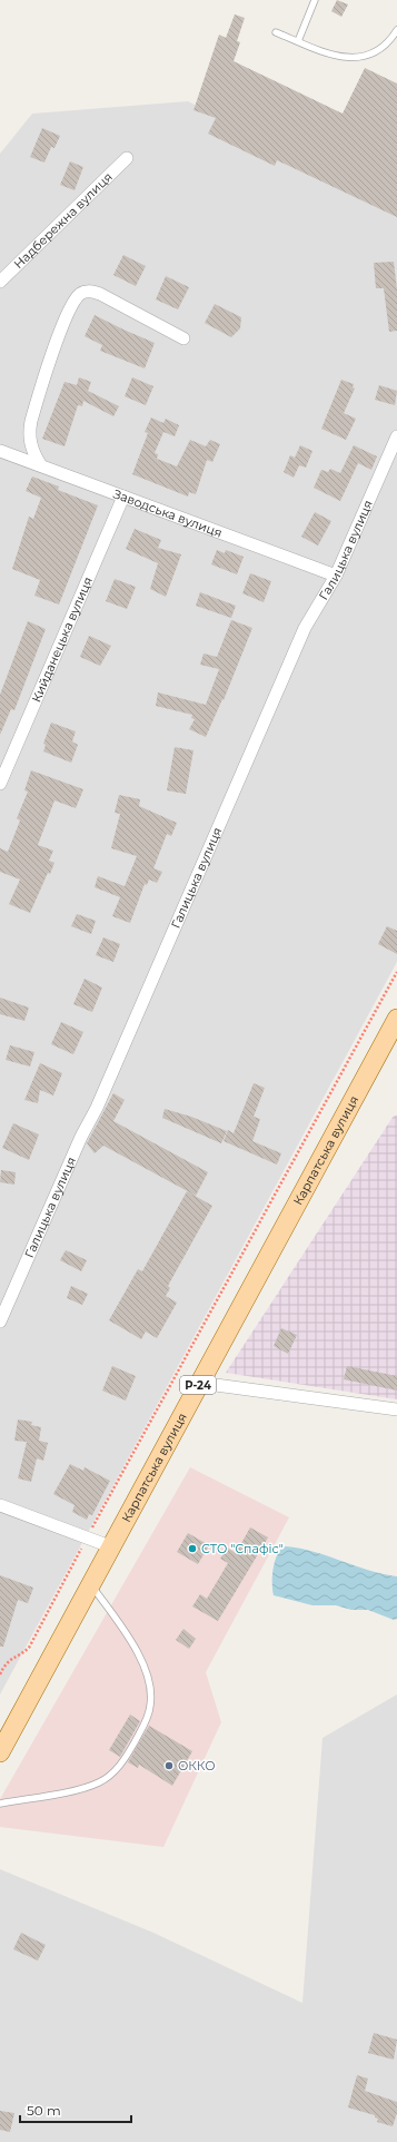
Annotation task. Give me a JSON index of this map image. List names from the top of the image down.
{
  "streets": {
    "main road": ["Карпатська вулиця", "Р-24"],
    "street": [
      "Надбережна вулиця",
      "Заводська вулиця",
      "Галицька вулиця",
      "Кийданецька вулиця"
    ]
  },
  "crossings": [
    ["Заводська вулиця", "Галицька вулиця"],
    ["Заводська вулиця", "Кийданецька вулиця"]
  ],
  "places": ["СТО \"Спафіс\"", "ОККО"],
  "scale_bar": "50 m"
}
